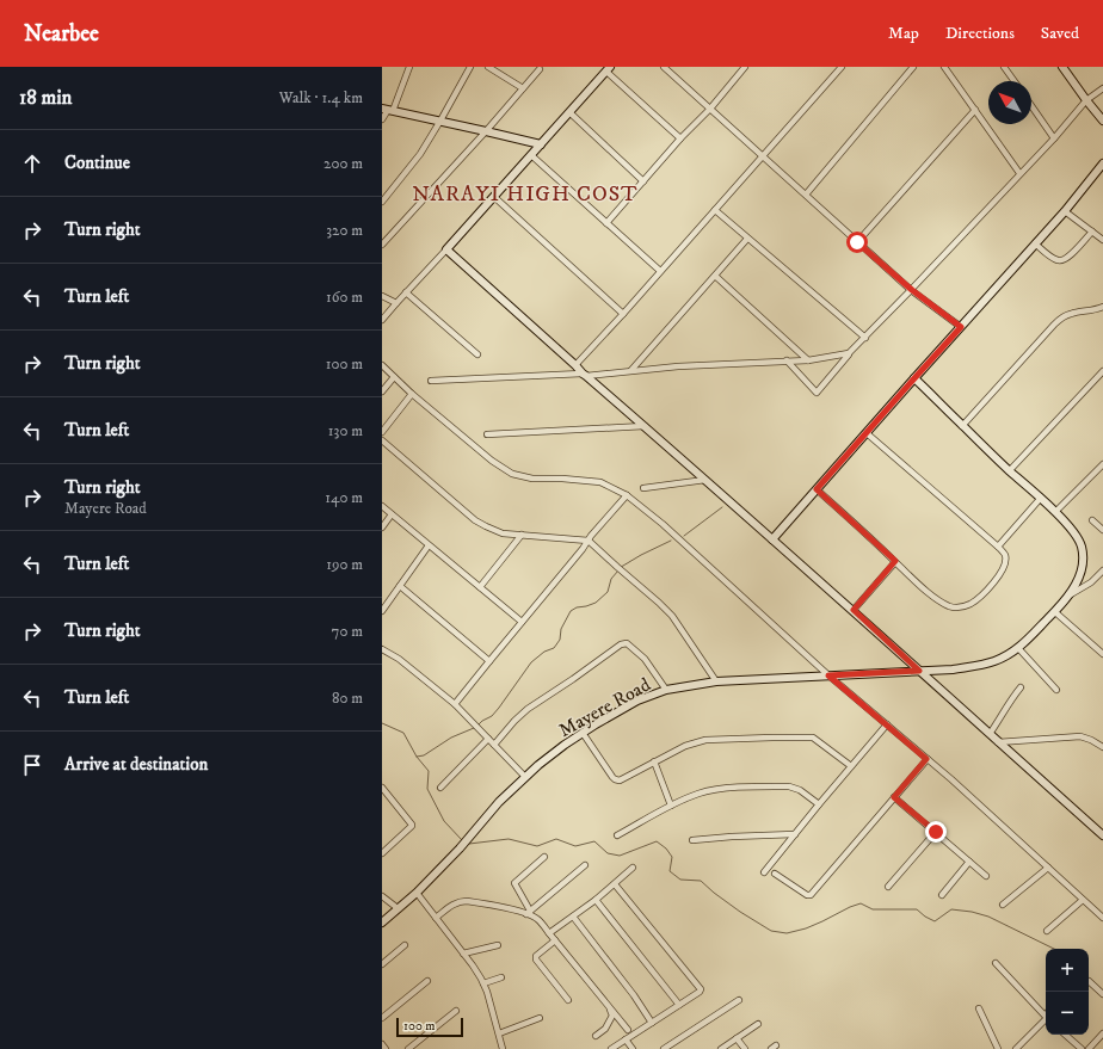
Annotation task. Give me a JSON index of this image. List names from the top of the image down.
{
  "streets": {
    "street": ["Mayere Road"]
  },
  "districts": ["NARAYI HIGH COST"],
  "scale_bar": "100 m",
  "north": "top left",
  "page": {
    "header": "Nearbee",
    "nav": ["Map", "Directions", "Saved"],
    "heading": ["18 min", "Walk · 1.4 km"],
    "list": [
      ["Continue", "200 m"],
      ["Turn right", "320 m"],
      ["Turn left", "160 m"],
      ["Turn right", "100 m"],
      ["Turn left", "130 m"],
      ["Turn right", "Mayere Road", "140 m"],
      ["Turn left", "190 m"],
      ["Turn right", "70 m"],
      ["Turn left", "80 m"],
      "Arrive at destination"
    ],
    "map_buttons": ["+", "−"],
    "scale": "100 m"
  }
}
